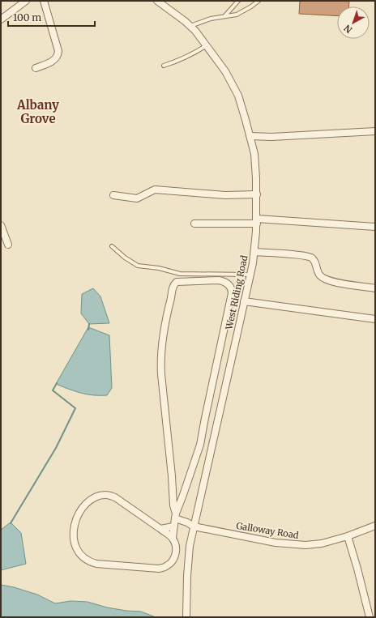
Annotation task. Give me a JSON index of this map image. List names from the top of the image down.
{
  "streets": {
    "street": ["West Riding Road", "Galloway Road"]
  },
  "crossings": [
    ["West Riding Road", "Galloway Road"]
  ],
  "districts": ["Albany Grove"],
  "scale_bar": "100 m",
  "north": "bottom left"
}
